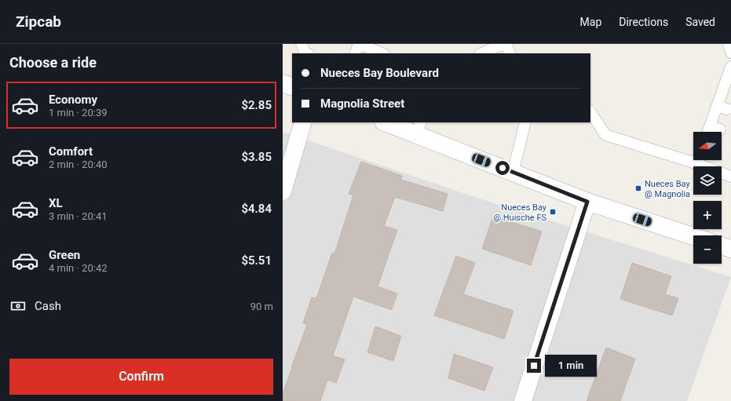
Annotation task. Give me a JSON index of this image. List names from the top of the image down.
{
  "places": {
    "transit": ["Nueces Bay @ Magnolia", "Nueces Bay @ Huische FS"]
  },
  "north": "left",
  "page": {
    "header": "Zipcab",
    "nav": ["Map", "Directions", "Saved"],
    "heading": "Choose a ride",
    "banner": ["Nueces Bay Boulevard", "Magnolia Street"],
    "list": [
      {
        "name": "Economy",
        "note": "1 min · 20:39",
        "value": "$2.85"
      },
      {
        "name": "Comfort",
        "note": "2 min · 20:40",
        "value": "$3.85"
      },
      {
        "name": "XL",
        "note": "3 min · 20:41",
        "value": "$4.84"
      },
      {
        "name": "Green",
        "note": "4 min · 20:42",
        "value": "$5.51"
      }
    ],
    "map_buttons": ["+", "−"],
    "pay": ["Cash", "90 m"],
    "buttons": "Confirm",
    "bubble": "1 min"
  }
}
